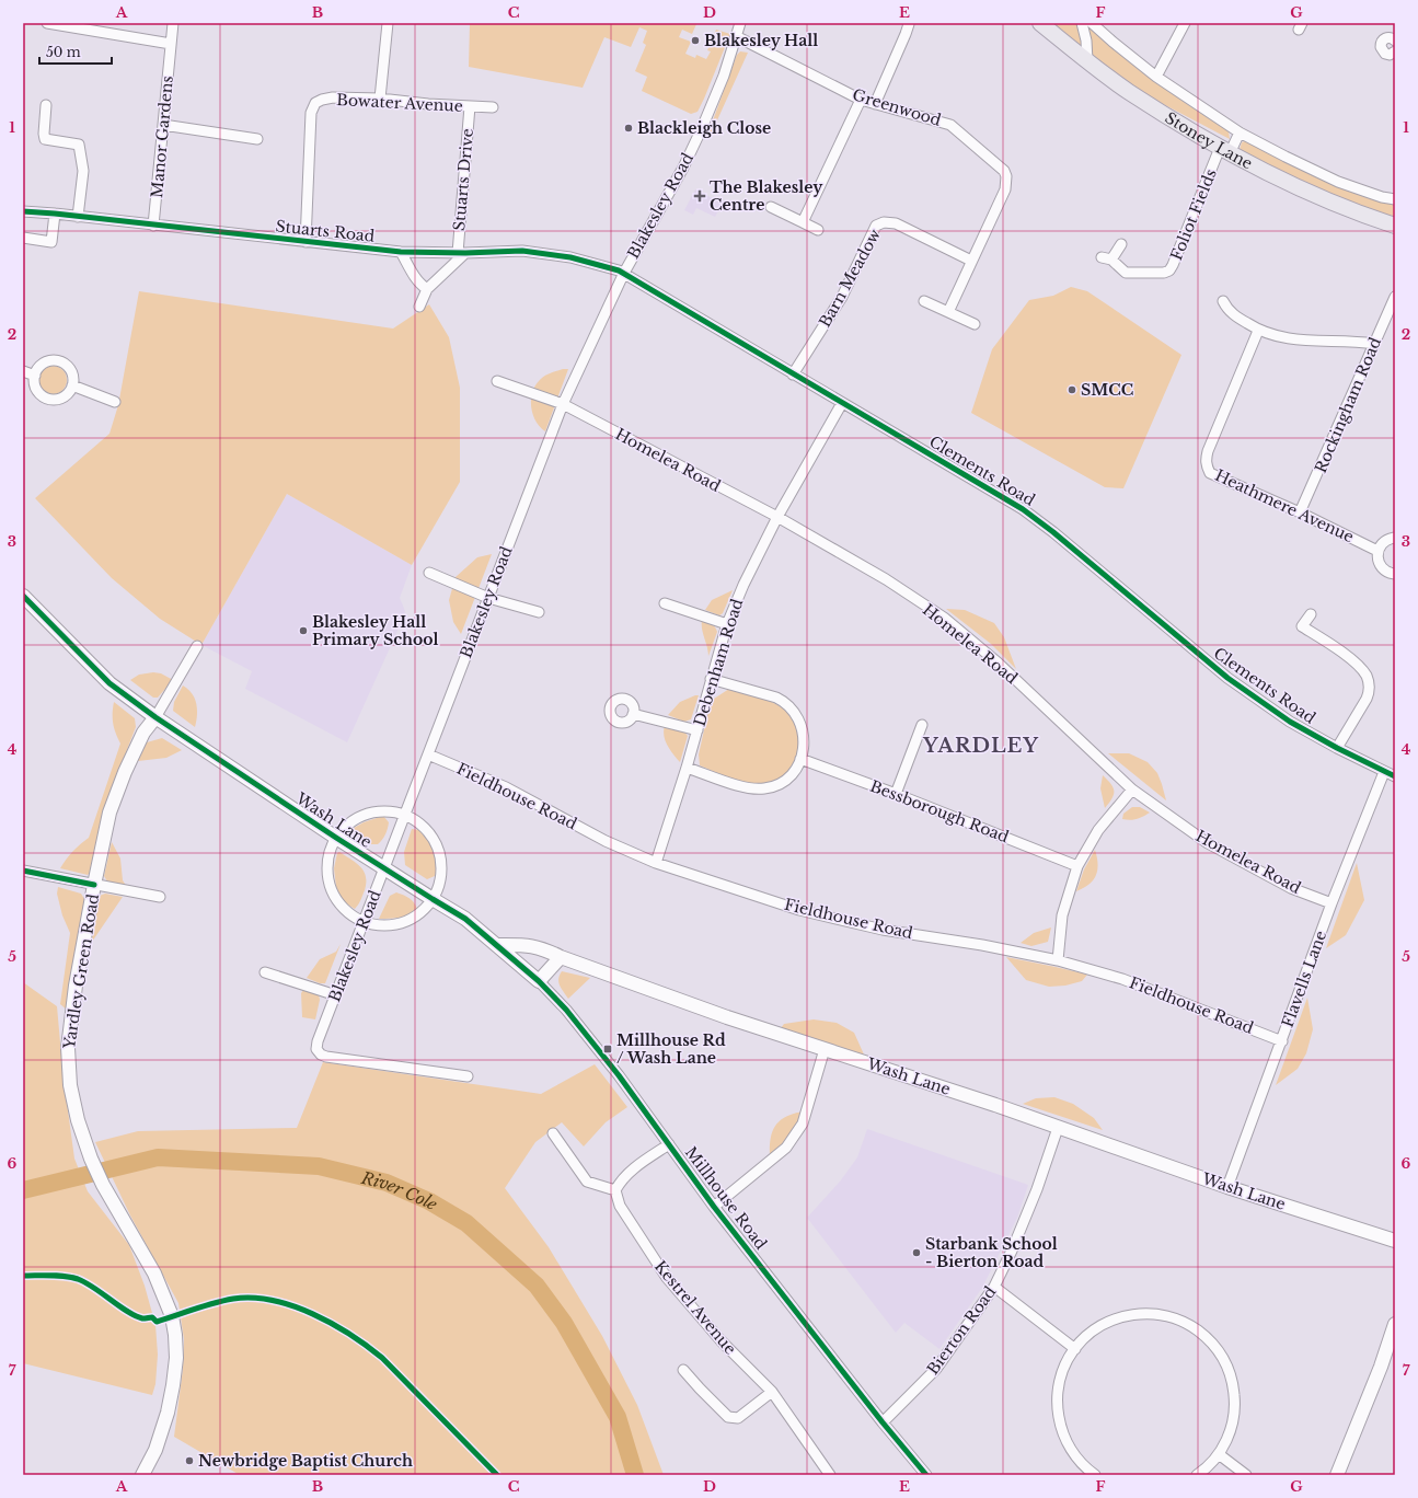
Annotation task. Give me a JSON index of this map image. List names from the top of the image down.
{
  "streets": {
    "main road": ["Stoney Lane"],
    "street": [
      "Bowater Avenue",
      "Greenwood",
      "Manor Gardens",
      "Stuarts Drive",
      "Blakesley Road",
      "Foliot Fields",
      "Stuarts Road",
      "Barn Meadow",
      "Rockingham Road",
      "Homelea Road",
      "Clements Road",
      "Heathmere Avenue",
      "Debenham Road",
      "Fieldhouse Road",
      "Bessborough Road",
      "Wash Lane",
      "Yardley Green Road",
      "Flavells Lane",
      "Millhouse Road",
      "Kestrel Avenue",
      "Bierton Road"
    ]
  },
  "crossings": [
    ["Bowater Avenue", "Stuarts Drive"],
    ["Bowater Avenue", "Stuarts Road"],
    ["Greenwood", "Blakesley Road"],
    ["Greenwood", "Barn Meadow"],
    ["Manor Gardens", "Stuarts Road"],
    ["Stoney Lane", "Foliot Fields"],
    ["Stuarts Drive", "Stuarts Road"],
    ["Blakesley Road", "Stuarts Road"],
    ["Blakesley Road", "Homelea Road"],
    ["Blakesley Road", "Clements Road"],
    ["Blakesley Road", "Fieldhouse Road"],
    ["Blakesley Road", "Wash Lane"],
    ["Stuarts Road", "Clements Road"],
    ["Barn Meadow", "Clements Road"],
    ["Rockingham Road", "Heathmere Avenue"],
    ["Homelea Road", "Debenham Road"],
    ["Homelea Road", "Flavells Lane"],
    ["Clements Road", "Debenham Road"],
    ["Clements Road", "Flavells Lane"],
    ["Debenham Road", "Fieldhouse Road"],
    ["Debenham Road", "Bessborough Road"],
    ["Fieldhouse Road", "Flavells Lane"],
    ["Wash Lane", "Yardley Green Road"],
    ["Wash Lane", "Flavells Lane"],
    ["Wash Lane", "Millhouse Road"],
    ["Wash Lane", "Bierton Road"],
    ["Millhouse Road", "Bierton Road"]
  ],
  "districts": ["YARDLEY"],
  "water": ["River Cole"],
  "places": {
    "other": [
      "Blakesley Hall",
      "Blackleigh Close",
      "SMCC",
      "Blakesley Hall Primary School",
      "Starbank School - Bierton Road",
      "Newbridge Baptist Church"
    ],
    "health": ["The Blakesley Centre"],
    "transit": ["Millhouse Rd / Wash Lane"]
  },
  "scale_bar": "50 m",
  "grid": {
    "columns": [
      "A",
      "B",
      "C",
      "D",
      "E",
      "F",
      "G"
    ],
    "rows": [
      "1",
      "2",
      "3",
      "4",
      "5",
      "6",
      "7"
    ]
  }
}
